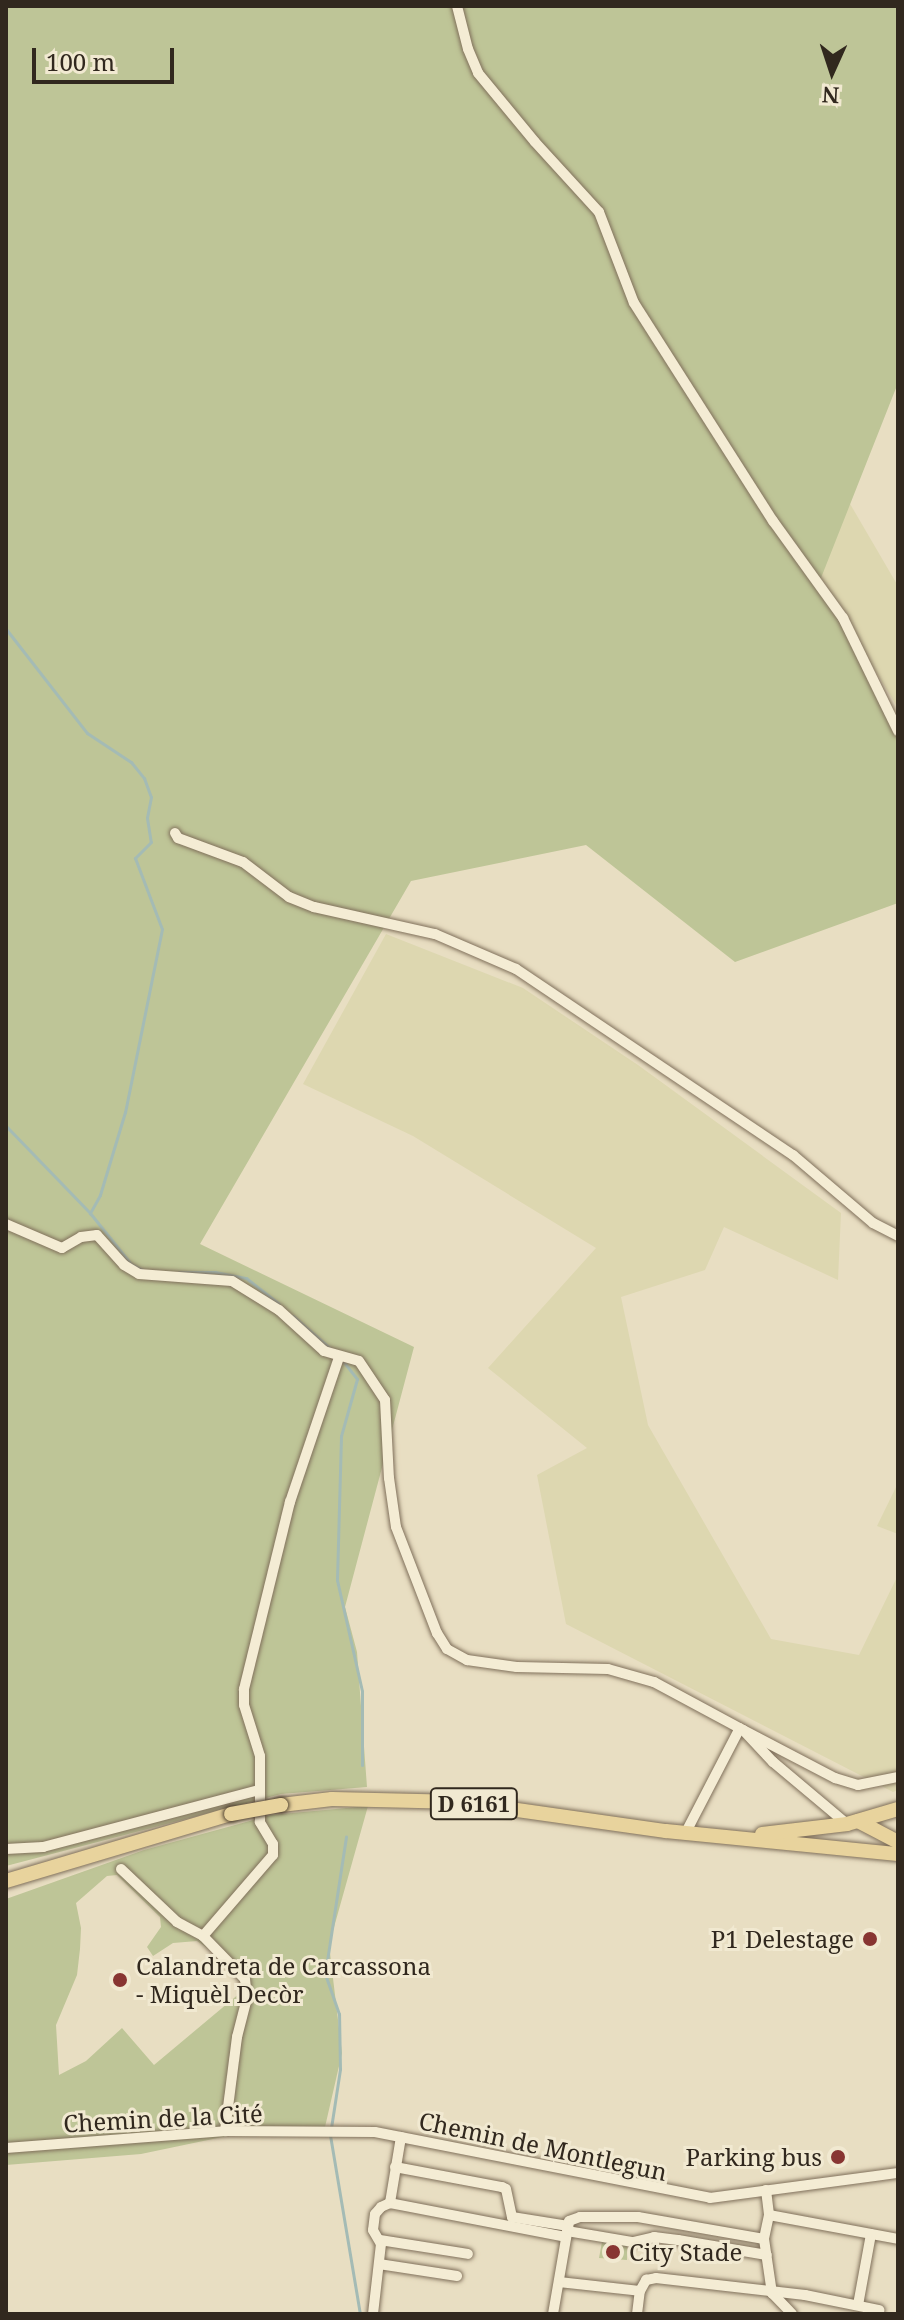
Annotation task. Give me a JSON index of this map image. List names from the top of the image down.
{
  "streets": {
    "main road": ["D 6161"],
    "street": ["Chemin de la Cité", "Chemin de Montlegun"]
  },
  "crossings": [
    ["Chemin de la Cité", "Chemin de Montlegun"]
  ],
  "places": [
    "P1 Delestage",
    "Calandreta de Carcassona - Miquèl Decòr",
    "Parking bus",
    "City Stade"
  ],
  "scale_bar": "100 m",
  "north": "bottom"
}
